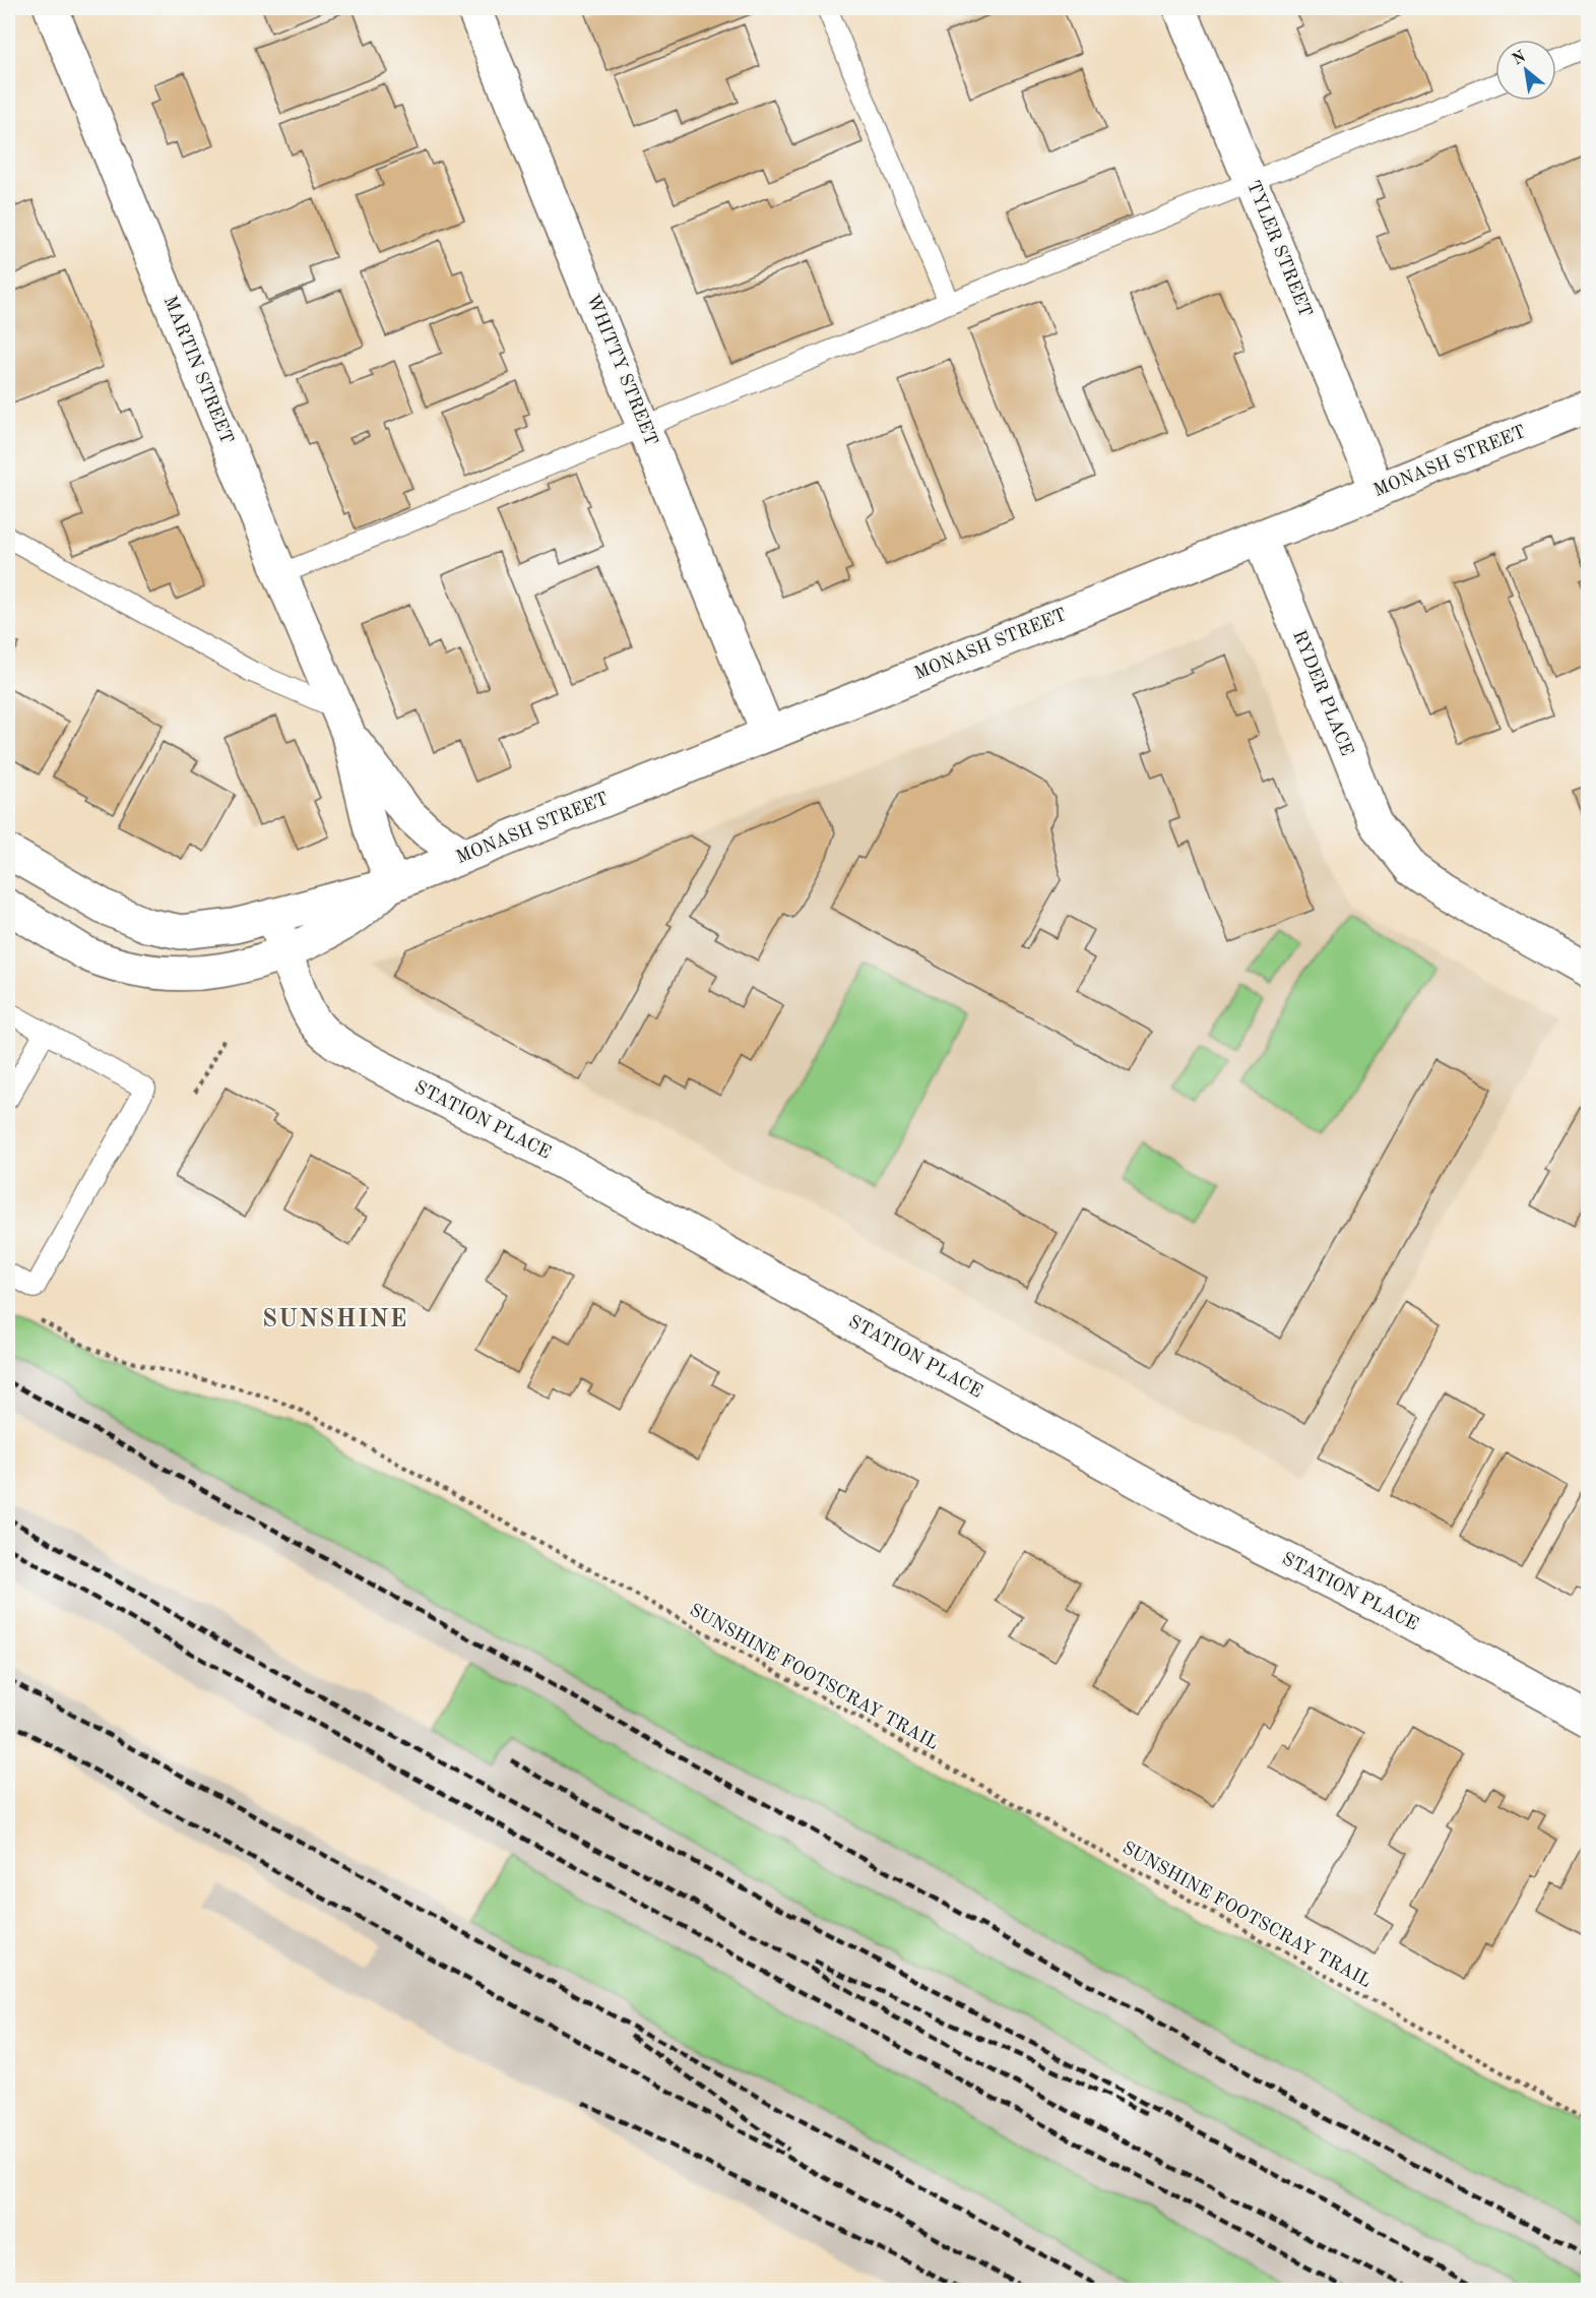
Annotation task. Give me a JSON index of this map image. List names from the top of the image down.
{
  "streets": {
    "street": [
      "TYLER STREET",
      "MARTIN STREET",
      "WHITTY STREET",
      "MONASH STREET",
      "RYDER PLACE",
      "STATION PLACE"
    ],
    "path": ["SUNSHINE FOOTSCRAY TRAIL"]
  },
  "crossings": [
    ["TYLER STREET", "MONASH STREET"],
    ["MARTIN STREET", "MONASH STREET"],
    ["WHITTY STREET", "MONASH STREET"],
    ["MONASH STREET", "RYDER PLACE"],
    ["MONASH STREET", "STATION PLACE"]
  ],
  "districts": ["SUNSHINE"],
  "north": "top left"
}
